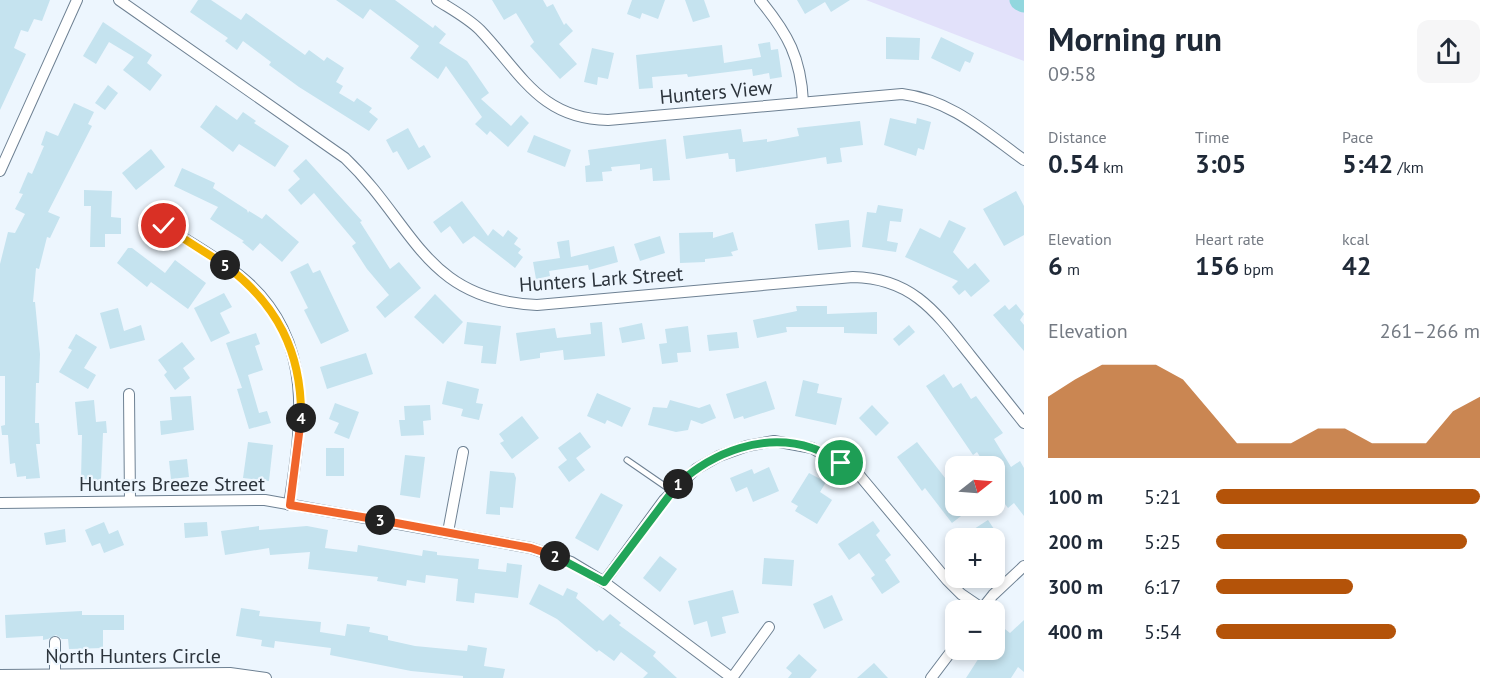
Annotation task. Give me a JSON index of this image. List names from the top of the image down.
{
  "streets": {
    "street": [
      "Hunters View",
      "Hunters Lark Street",
      "Hunters Breeze Street",
      "North Hunters Circle"
    ]
  },
  "north": "right",
  "page": {
    "heading": ["Morning run", "09:58"],
    "stats": [
      ["Distance", "0.54 km"],
      ["Time", "3:05"],
      ["Pace", "5:42 /km"],
      ["Elevation", "6 m"],
      ["Heart rate", "156 bpm"],
      ["kcal", "42"]
    ],
    "pins": [
      "5",
      "4",
      "1",
      "3",
      "2"
    ],
    "chart": ["Elevation", "261–266 m"],
    "map_buttons": ["+", "−"],
    "list": [
      {
        "name": "100 m",
        "note": "5:21"
      },
      {
        "name": "200 m",
        "note": "5:25"
      },
      {
        "name": "300 m",
        "note": "6:17"
      },
      {
        "name": "400 m",
        "note": "5:54"
      }
    ]
  }
}
